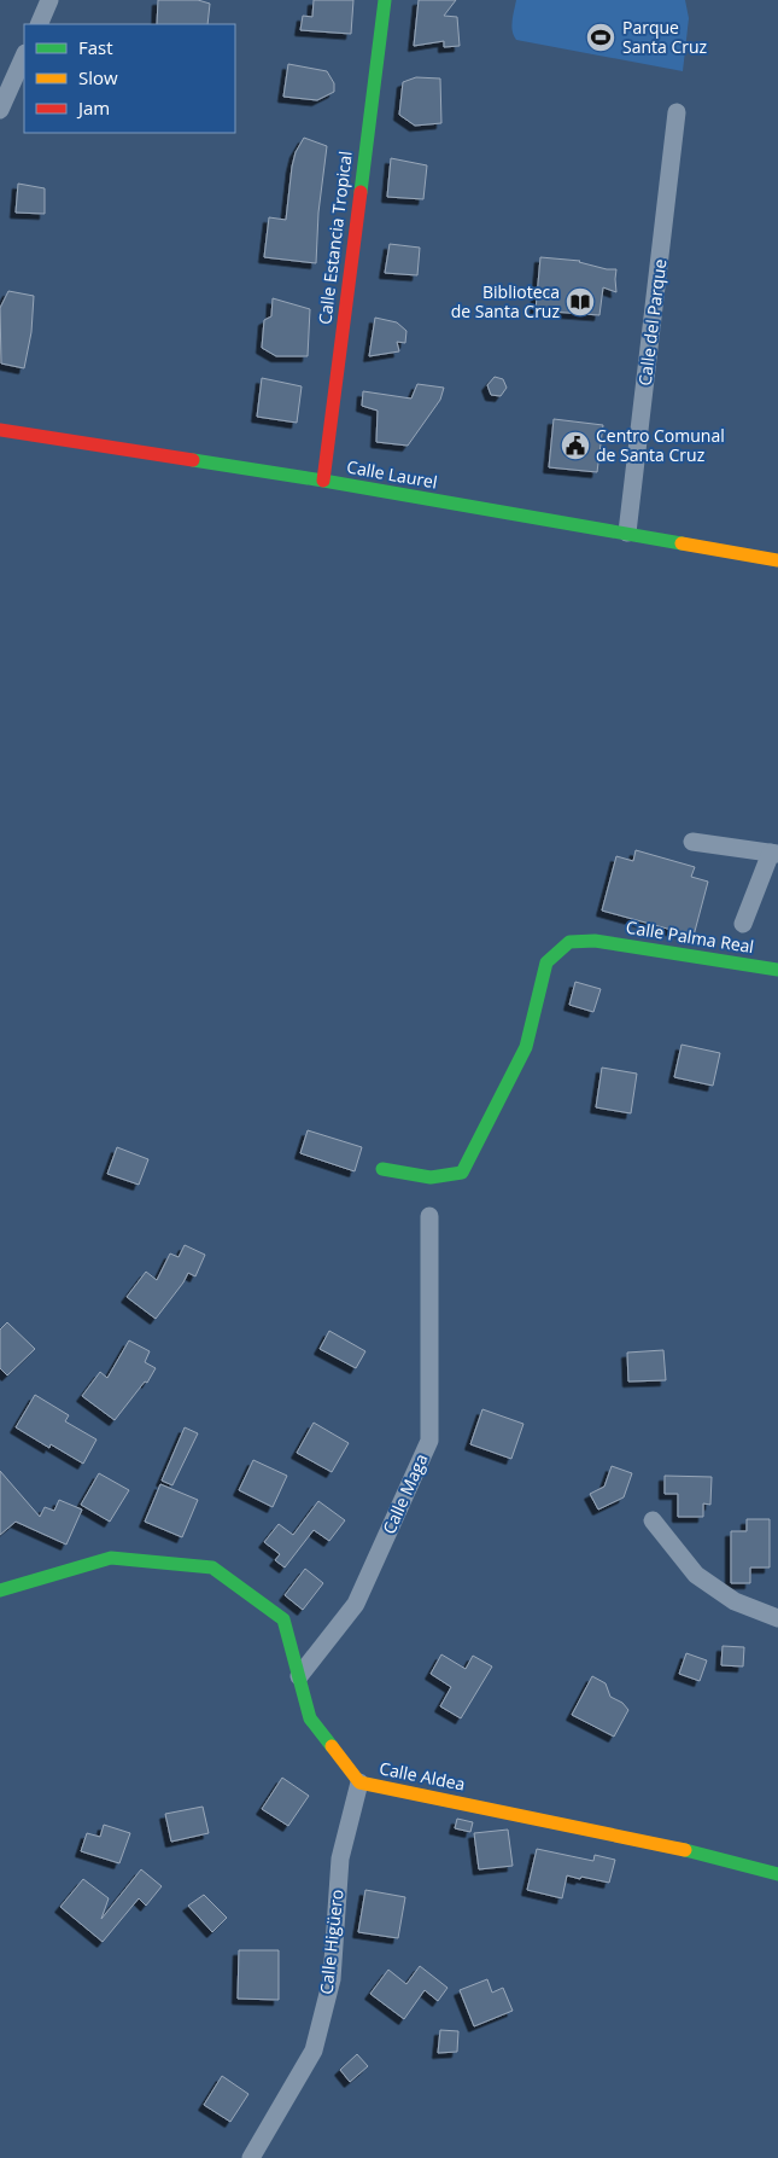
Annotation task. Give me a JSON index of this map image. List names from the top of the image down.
{
  "streets": {
    "street": [
      "Calle Estancia Tropical",
      "Calle del Parque",
      "Calle Laurel",
      "Calle Palma Real",
      "Calle Maga",
      "Calle Aldea",
      "Calle Higüero"
    ]
  },
  "crossings": [
    ["Calle Estancia Tropical", "Calle Laurel"],
    ["Calle del Parque", "Calle Laurel"],
    ["Calle Maga", "Calle Aldea"],
    ["Calle Aldea", "Calle Higüero"]
  ],
  "places": {
    "sports": ["Parque Santa Cruz"],
    "library": ["Biblioteca de Santa Cruz"],
    "public building": ["Centro Comunal de Santa Cruz"]
  },
  "legend": ["Fast", "Slow", "Jam"]
}
